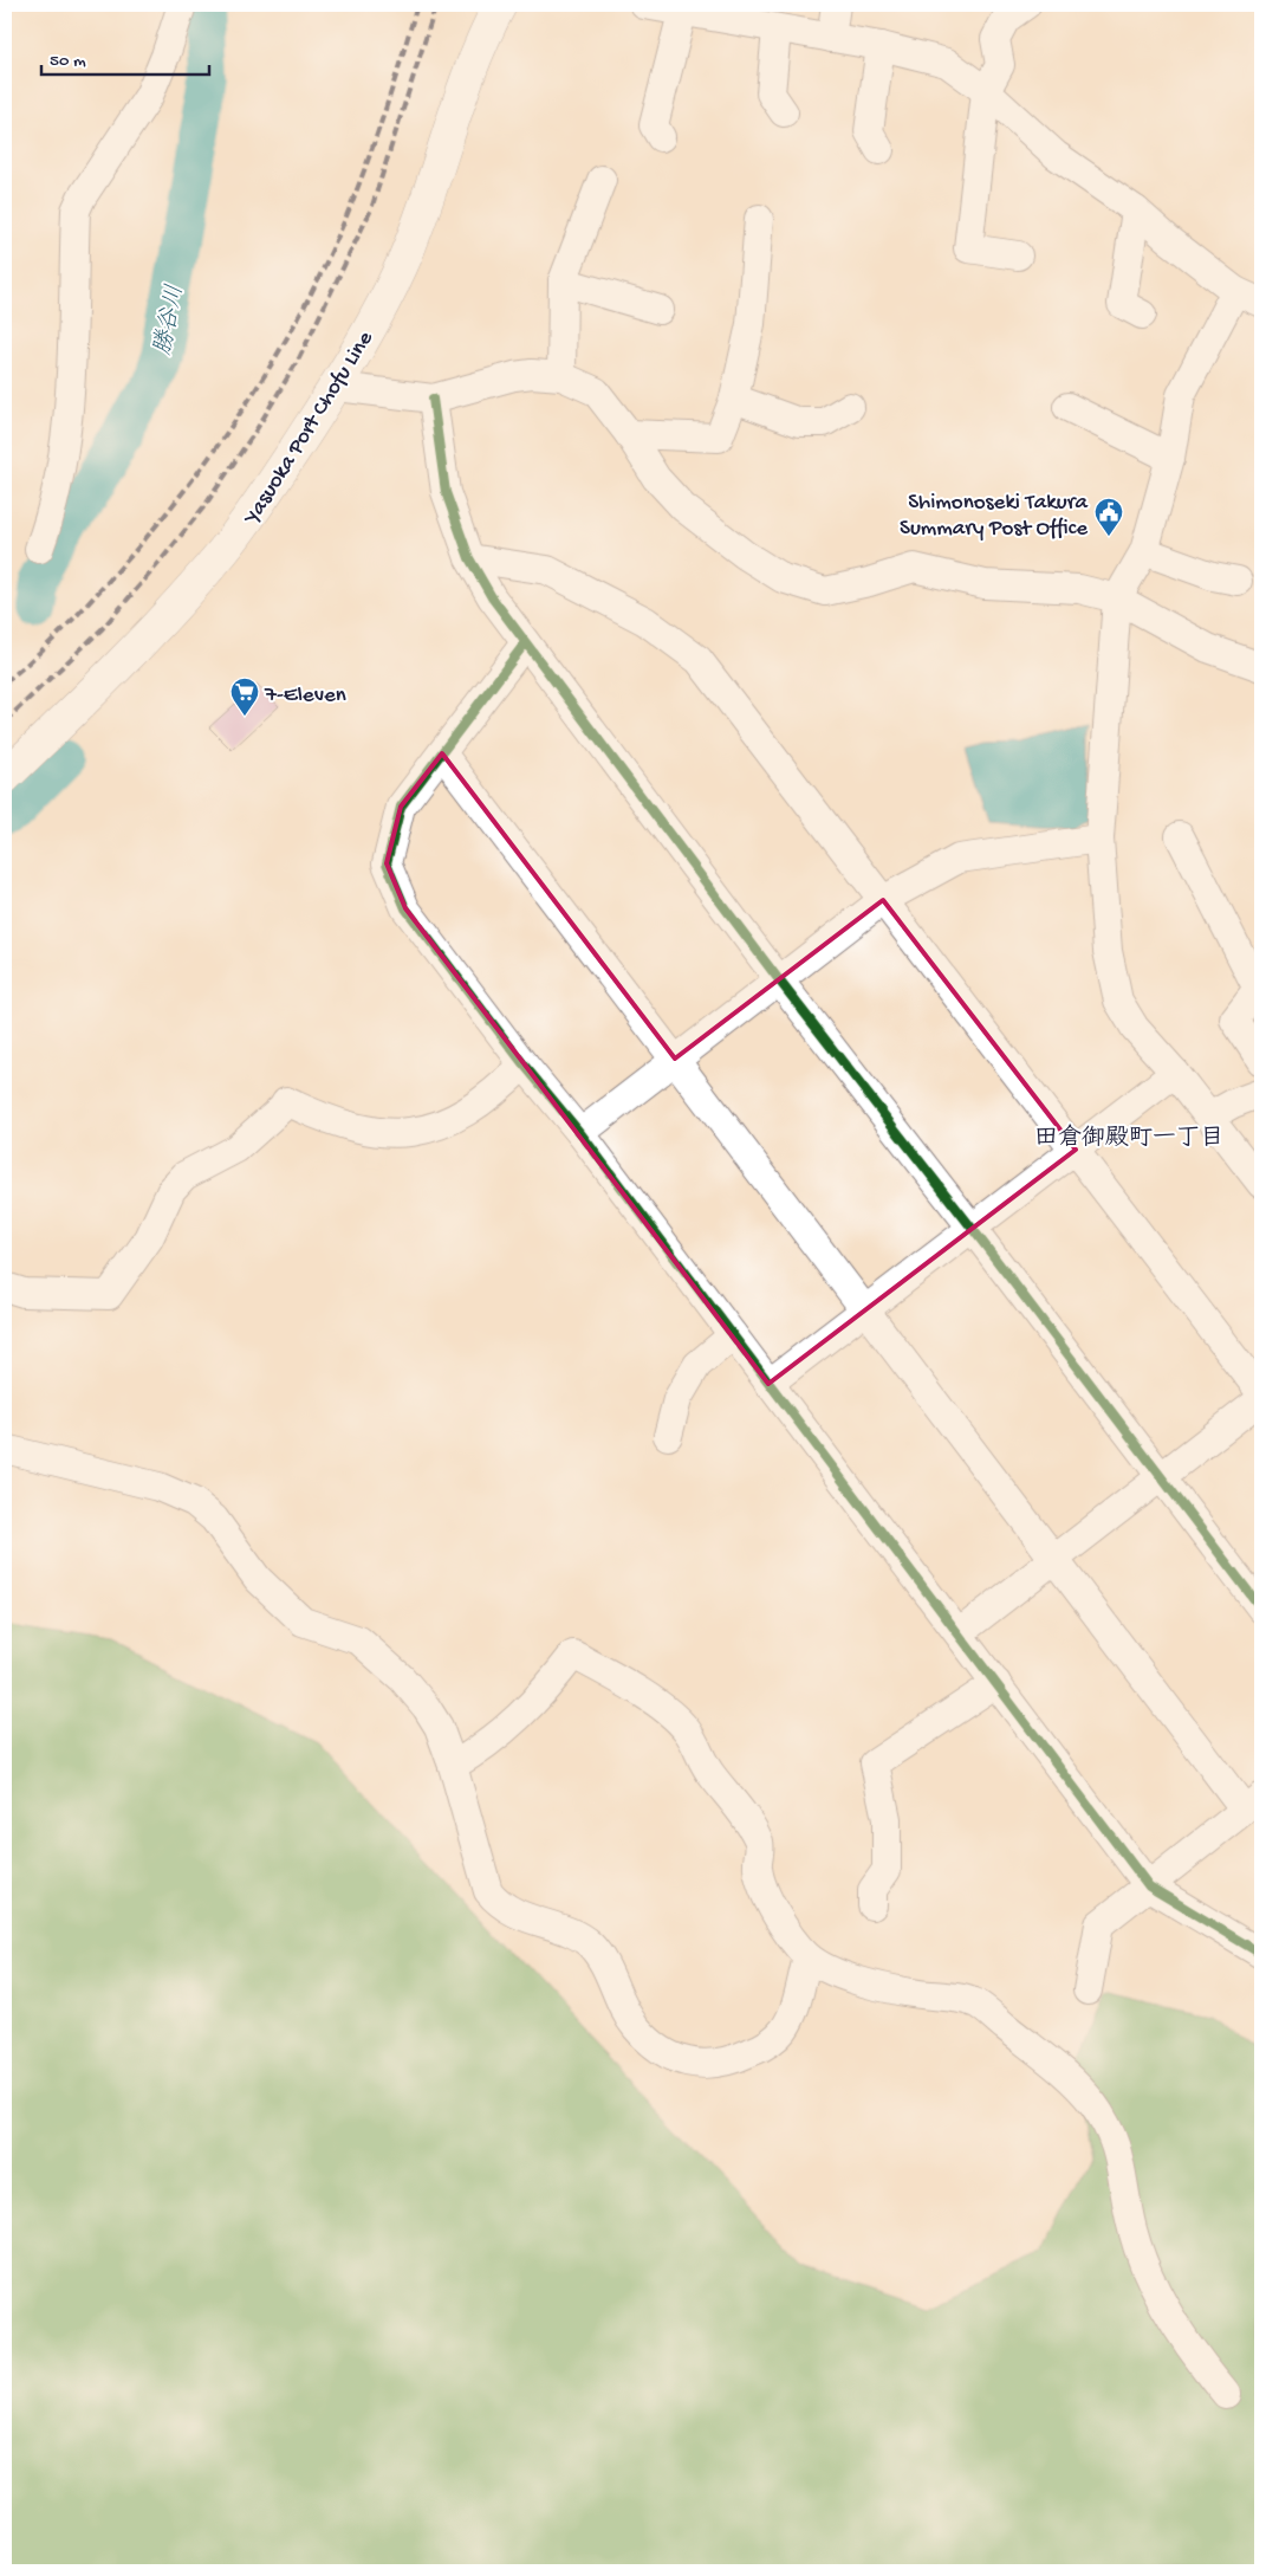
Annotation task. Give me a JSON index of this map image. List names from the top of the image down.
{
  "streets": {
    "main road": ["Yasuoka Port Chofu Line"]
  },
  "districts": ["田倉御殿町一丁目"],
  "water": ["勝谷川"],
  "places": {
    "public building": ["Shimonoseki Takura Summary Post Office"],
    "supermarket": ["7-Eleven"]
  },
  "scale_bar": "50 m"
}
